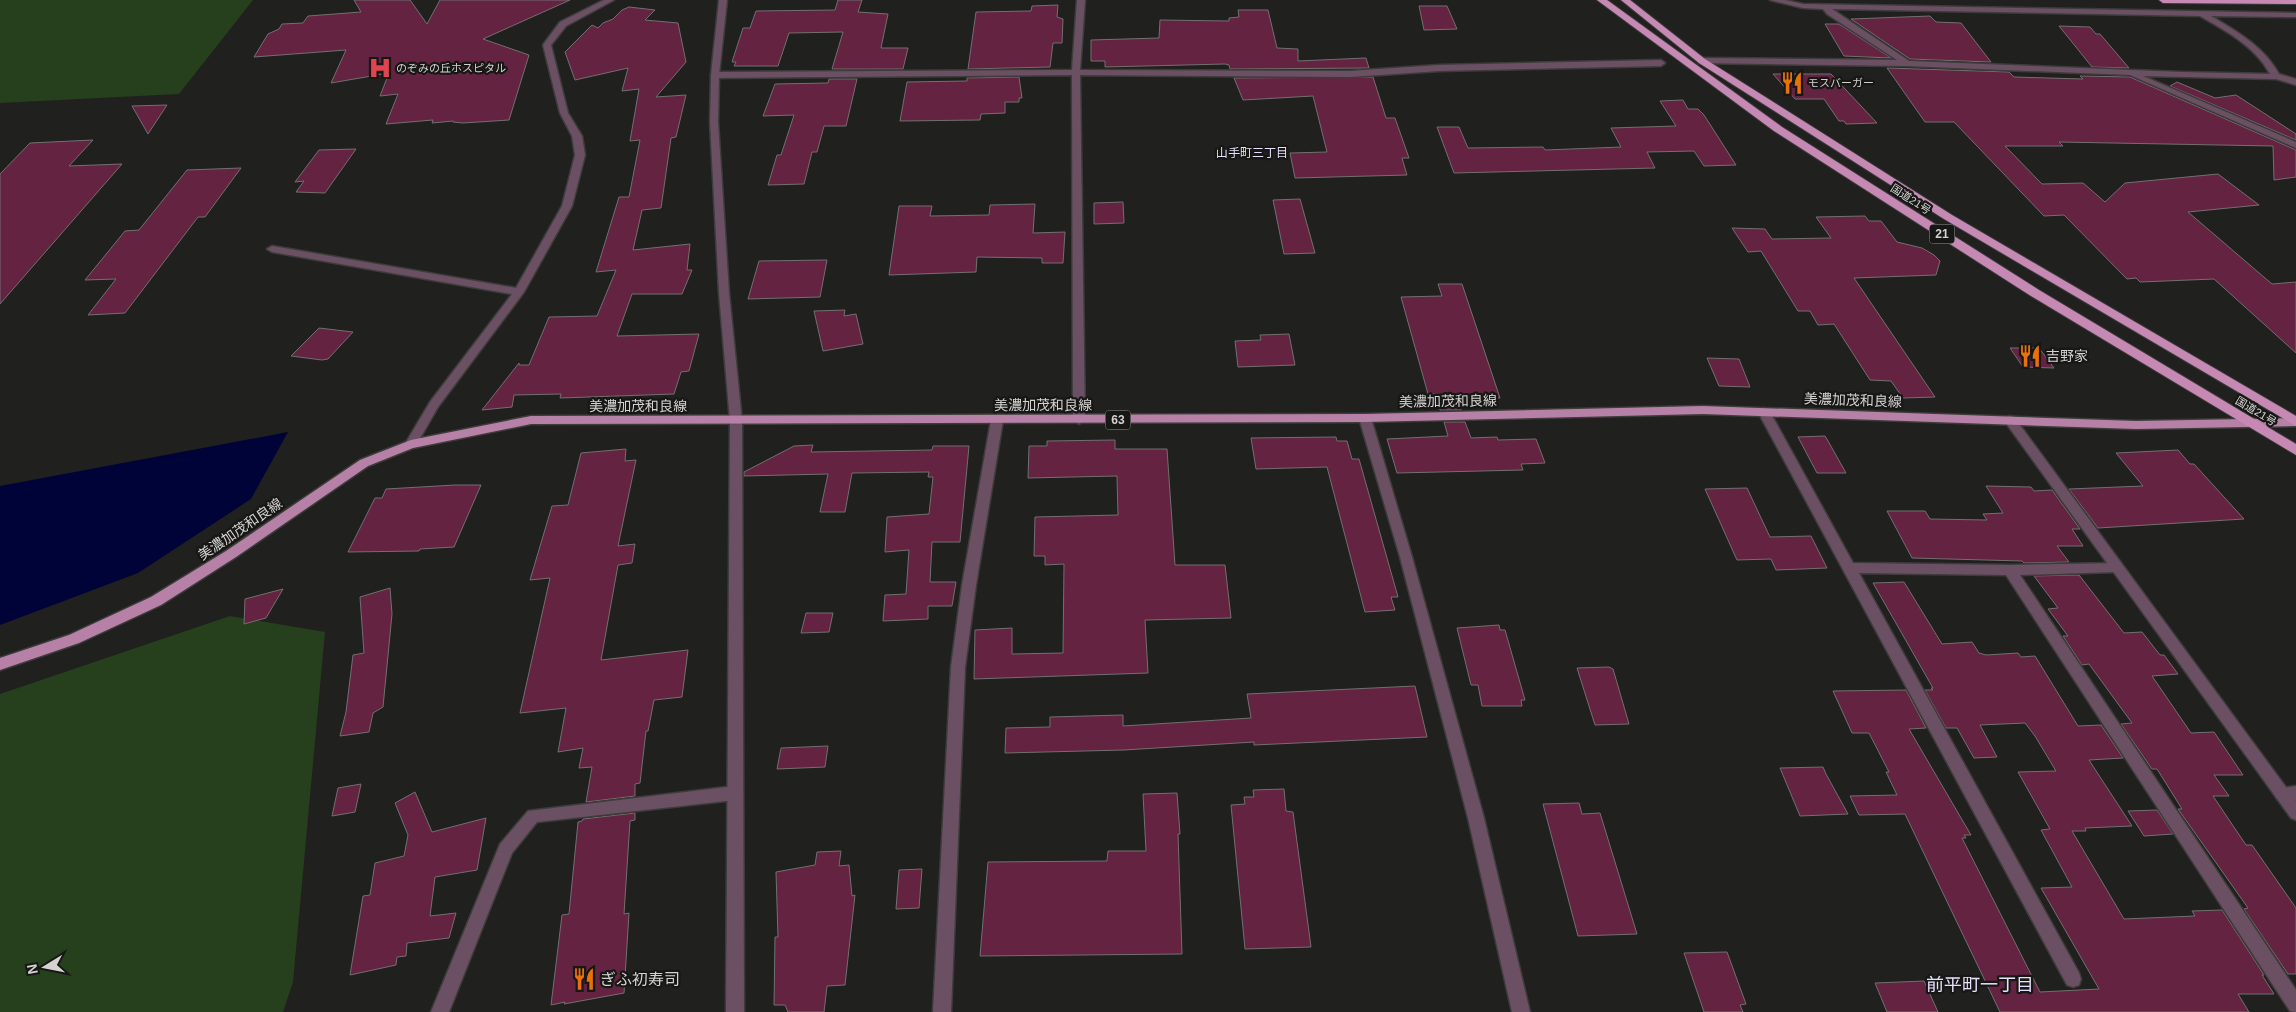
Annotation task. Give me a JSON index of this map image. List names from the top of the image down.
{
  "streets": {
    "highway": ["国道21号", "21"],
    "main road": ["美濃加茂和良線", "63"]
  },
  "crossings": [
    ["国道21号", "美濃加茂和良線"]
  ],
  "districts": ["山手町三丁目", "前平町一丁目"],
  "places": {
    "hospital": ["のぞみの丘ホスピタル"],
    "restaurant": ["モスバーガー", "吉野家", "ぎふ初寿司"]
  },
  "north": "left"
}
